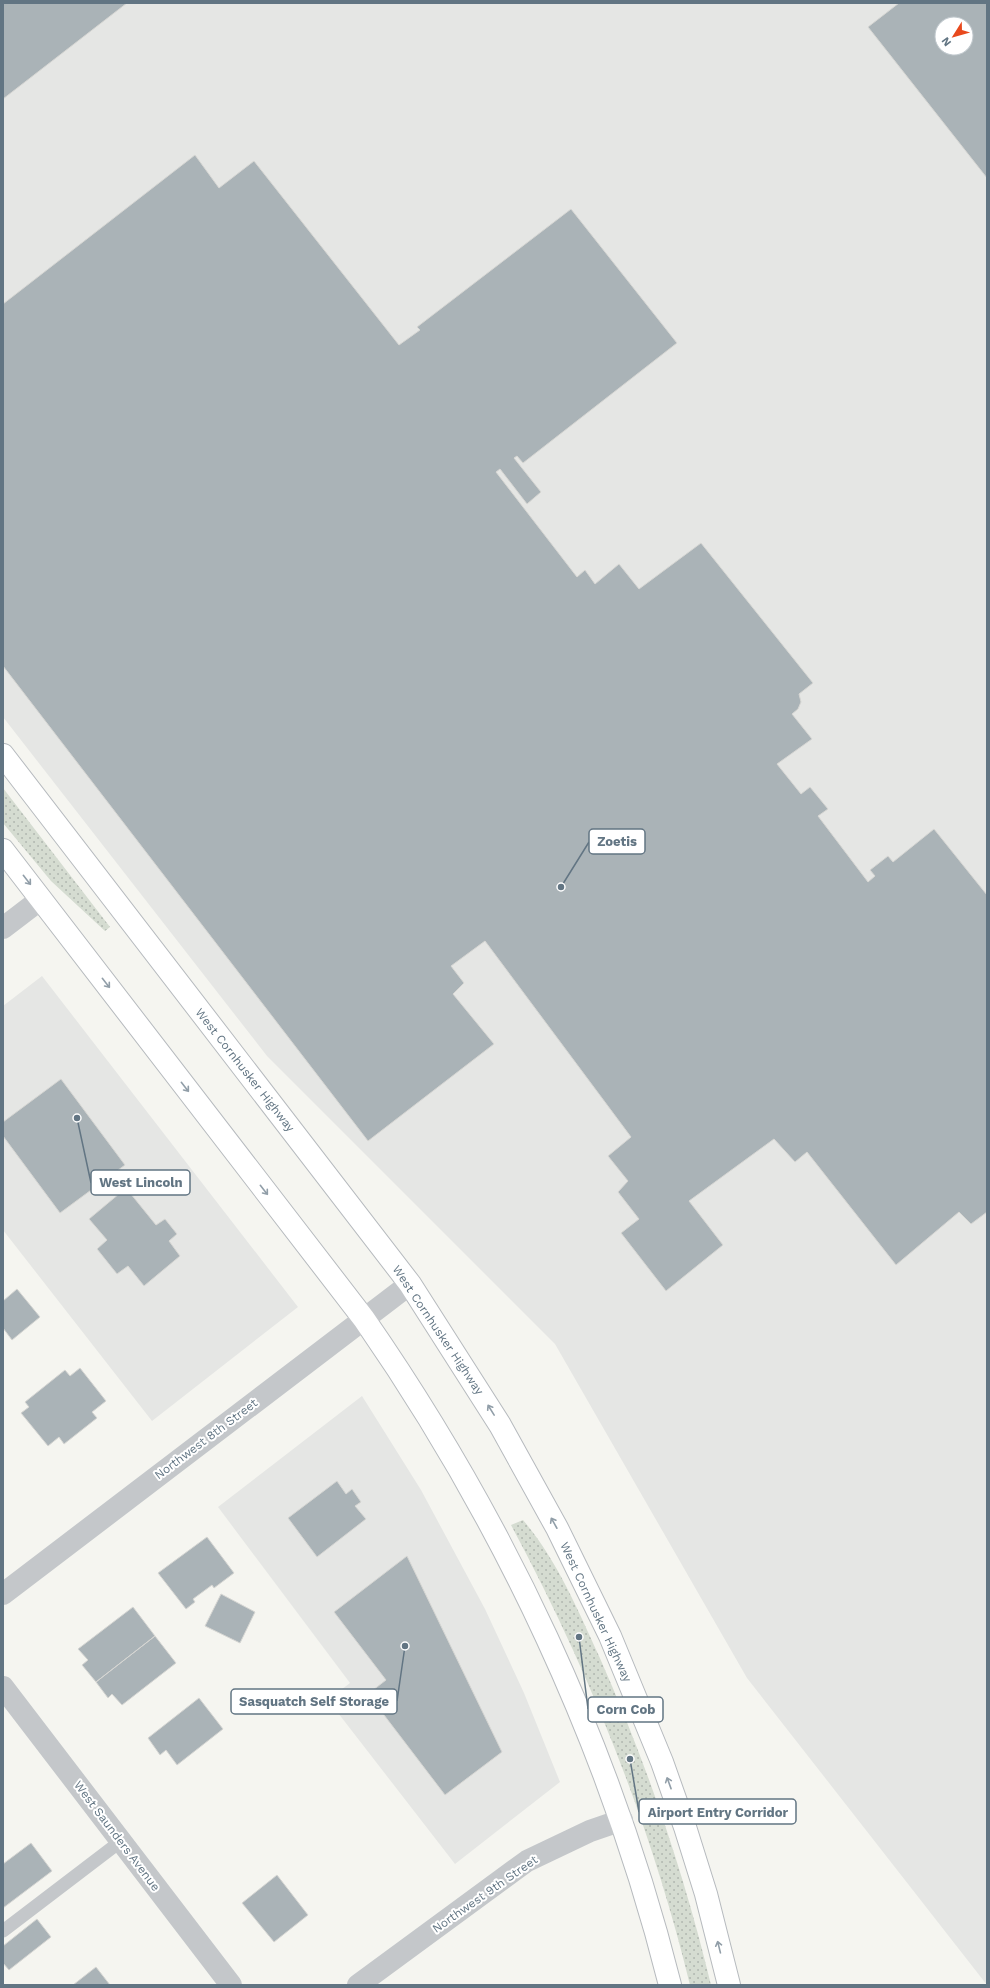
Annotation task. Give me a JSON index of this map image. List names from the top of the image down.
{
  "streets": {
    "main road": ["West Cornhusker Highway"],
    "street": ["Northwest 8th Street", "West Saunders Avenue", "Northwest 9th Street"]
  },
  "crossings": [
    ["West Cornhusker Highway", "Northwest 8th Street"]
  ],
  "places": [
    "Zoetis",
    "West Lincoln",
    "Corn Cob",
    "Sasquatch Self Storage",
    "Airport Entry Corridor"
  ],
  "north": "bottom left"
}
